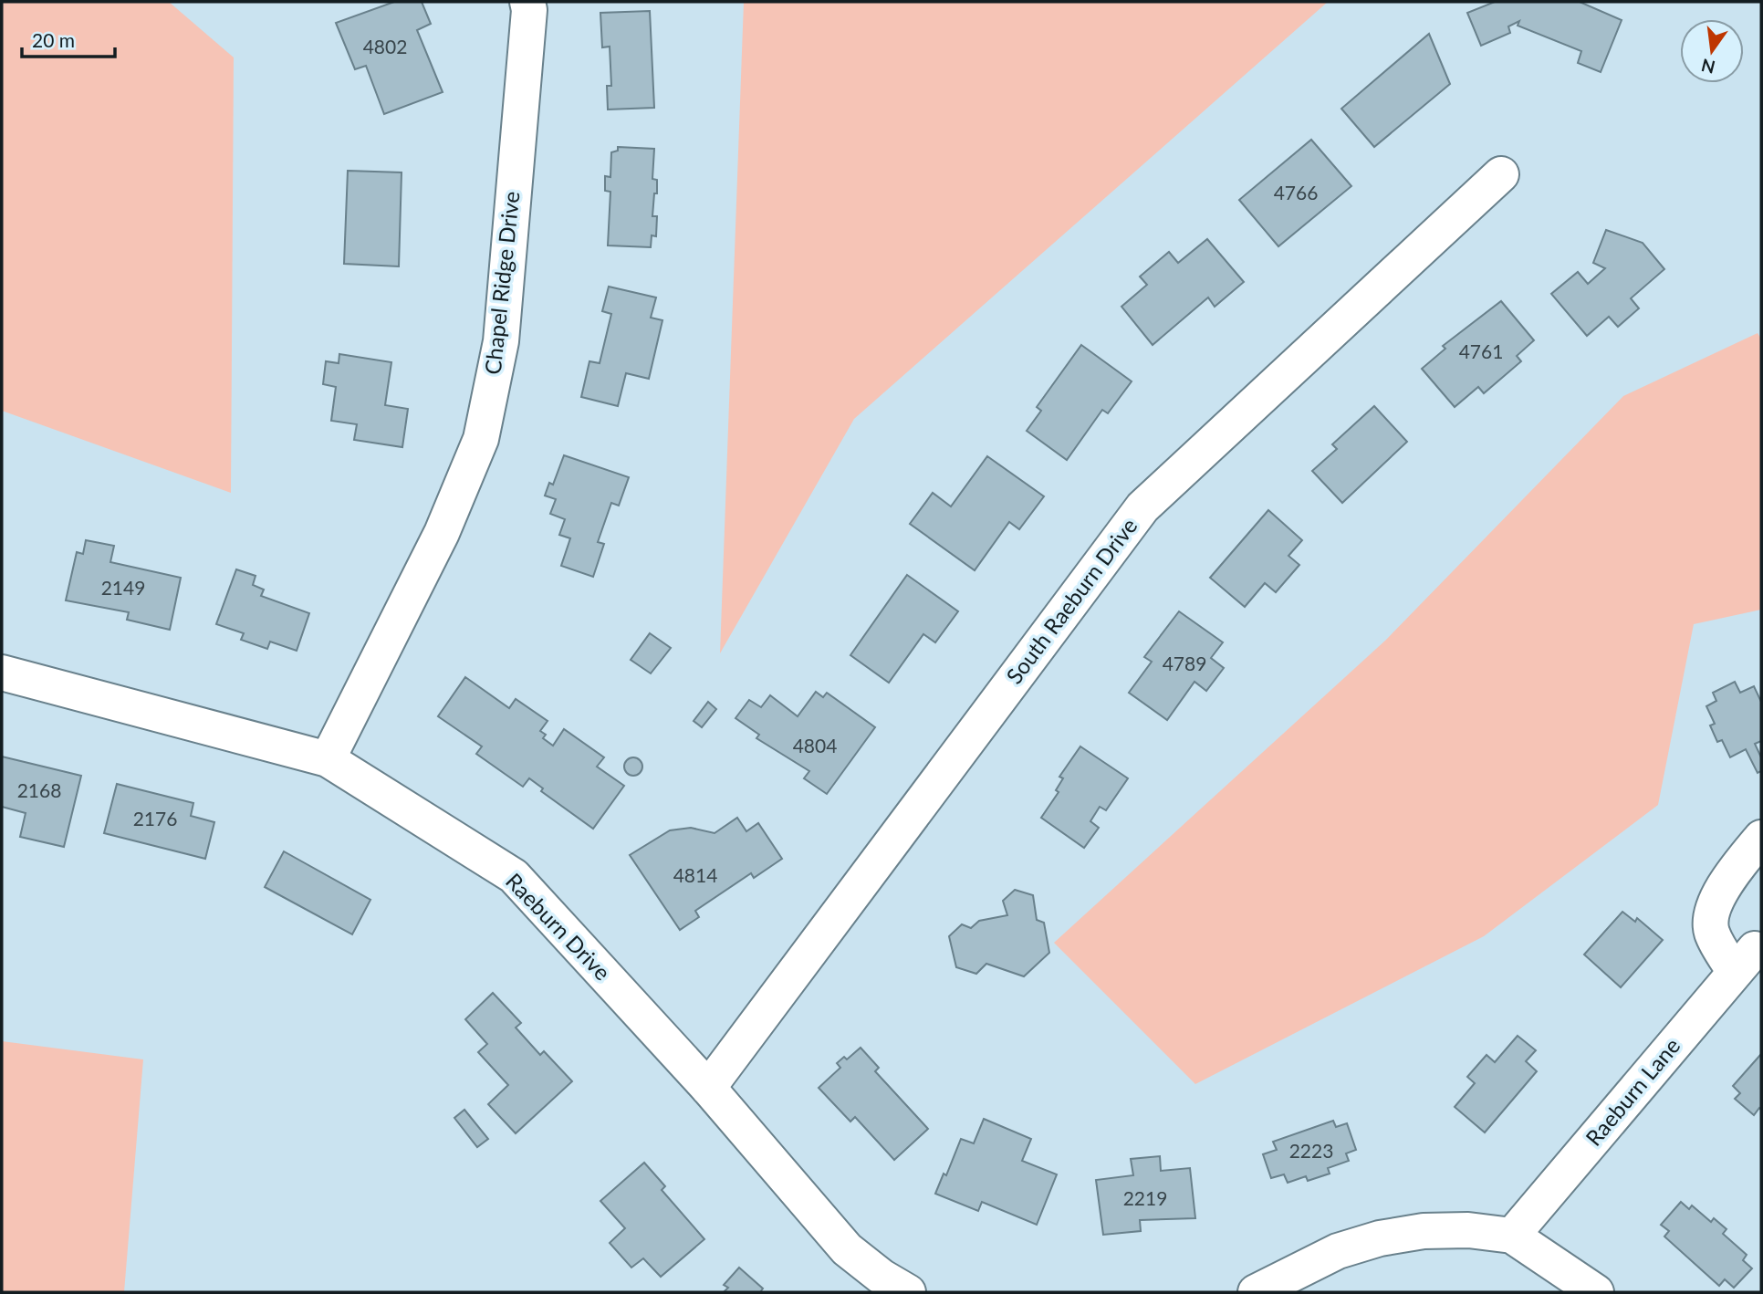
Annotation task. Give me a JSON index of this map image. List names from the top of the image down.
{
  "streets": {
    "street": [
      "Chapel Ridge Drive",
      "South Raeburn Drive",
      "Raeburn Drive",
      "Raeburn Lane"
    ]
  },
  "crossings": [
    ["Chapel Ridge Drive", "Raeburn Drive"],
    ["South Raeburn Drive", "Raeburn Drive"]
  ],
  "house_numbers": [
    "4802",
    "4766",
    "4761",
    "2149",
    "4789",
    "4804",
    "2168",
    "2176",
    "4814",
    "2223",
    "2219"
  ],
  "scale_bar": "20 m",
  "north": "bottom"
}
